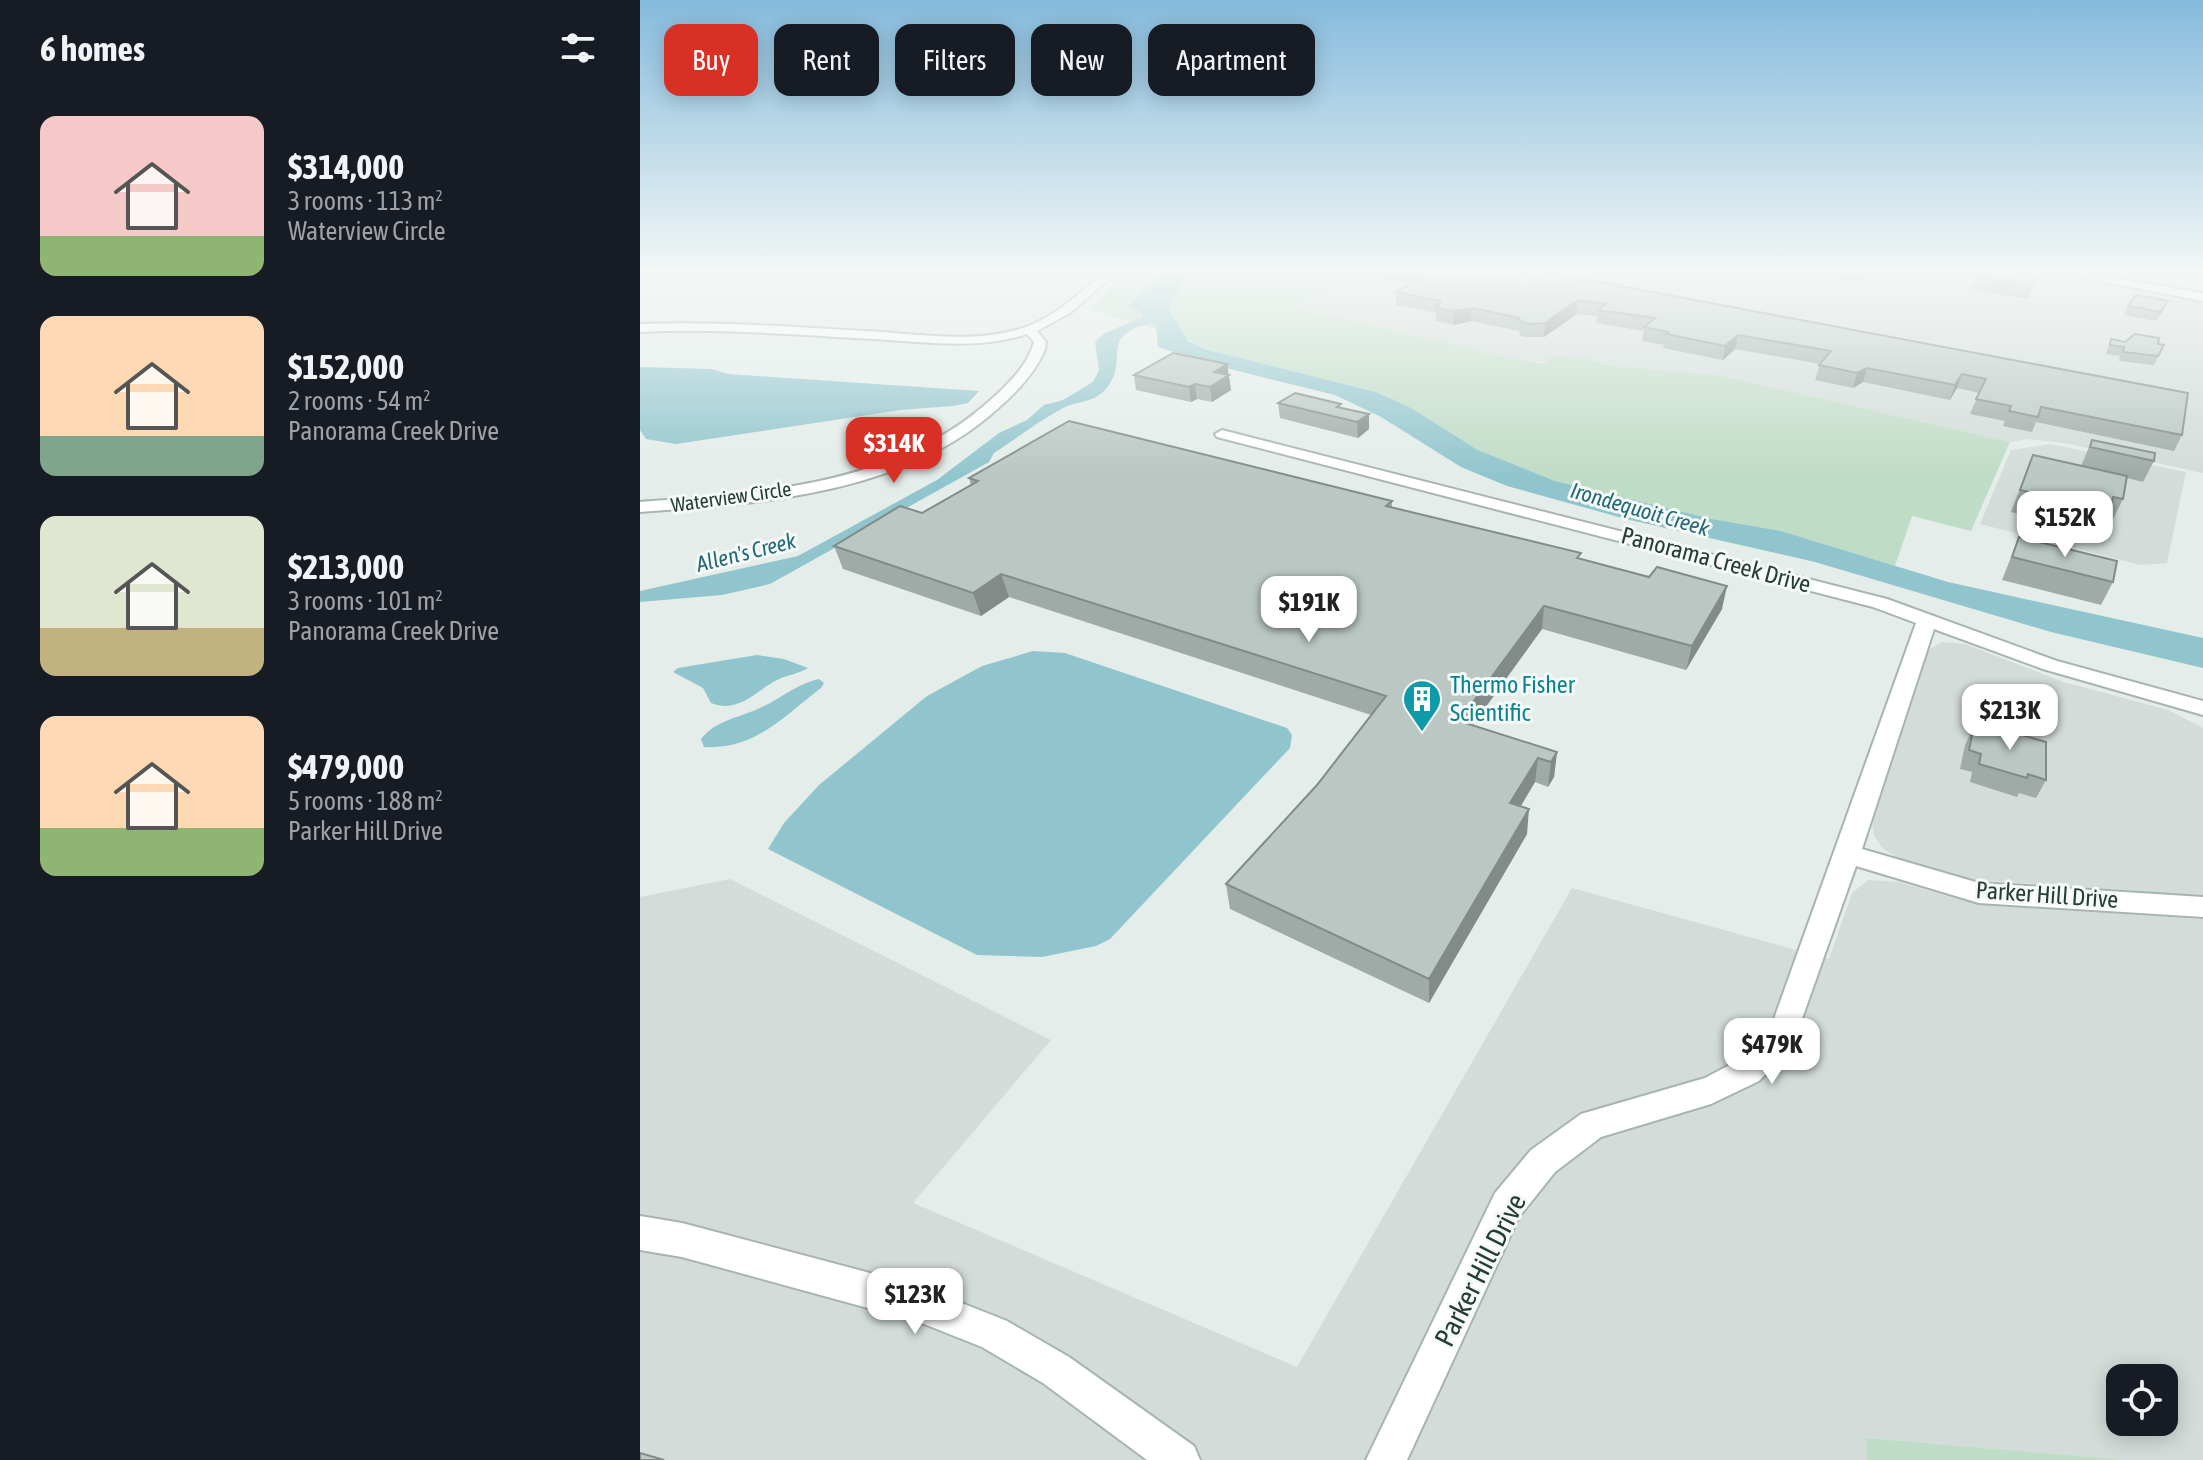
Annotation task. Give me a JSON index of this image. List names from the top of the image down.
{
  "streets": {
    "street": ["Waterview Circle", "Panorama Creek Drive", "Parker Hill Drive"]
  },
  "crossings": [
    ["Panorama Creek Drive", "Parker Hill Drive"]
  ],
  "water": ["Irondequoit Creek", "Allen's Creek"],
  "places": {
    "building": ["Thermo Fisher Scientific"]
  },
  "page": {
    "heading": "6 homes",
    "chip": [
      "Buy",
      "Rent",
      "Filters",
      "New",
      "Apartment"
    ],
    "list": [
      {
        "name": "$314,000",
        "note": "3 rooms · 113 m² · Waterview Circle"
      },
      {
        "name": "$152,000",
        "note": "2 rooms · 54 m² · Panorama Creek Drive"
      },
      {
        "name": "$213,000",
        "note": "3 rooms · 101 m² · Panorama Creek Drive"
      },
      {
        "name": "$479,000",
        "note": "5 rooms · 188 m² · Parker Hill Drive"
      }
    ],
    "price": [
      "$314K",
      "$152K",
      "$191K",
      "$213K",
      "$479K",
      "$123K"
    ]
  }
}
